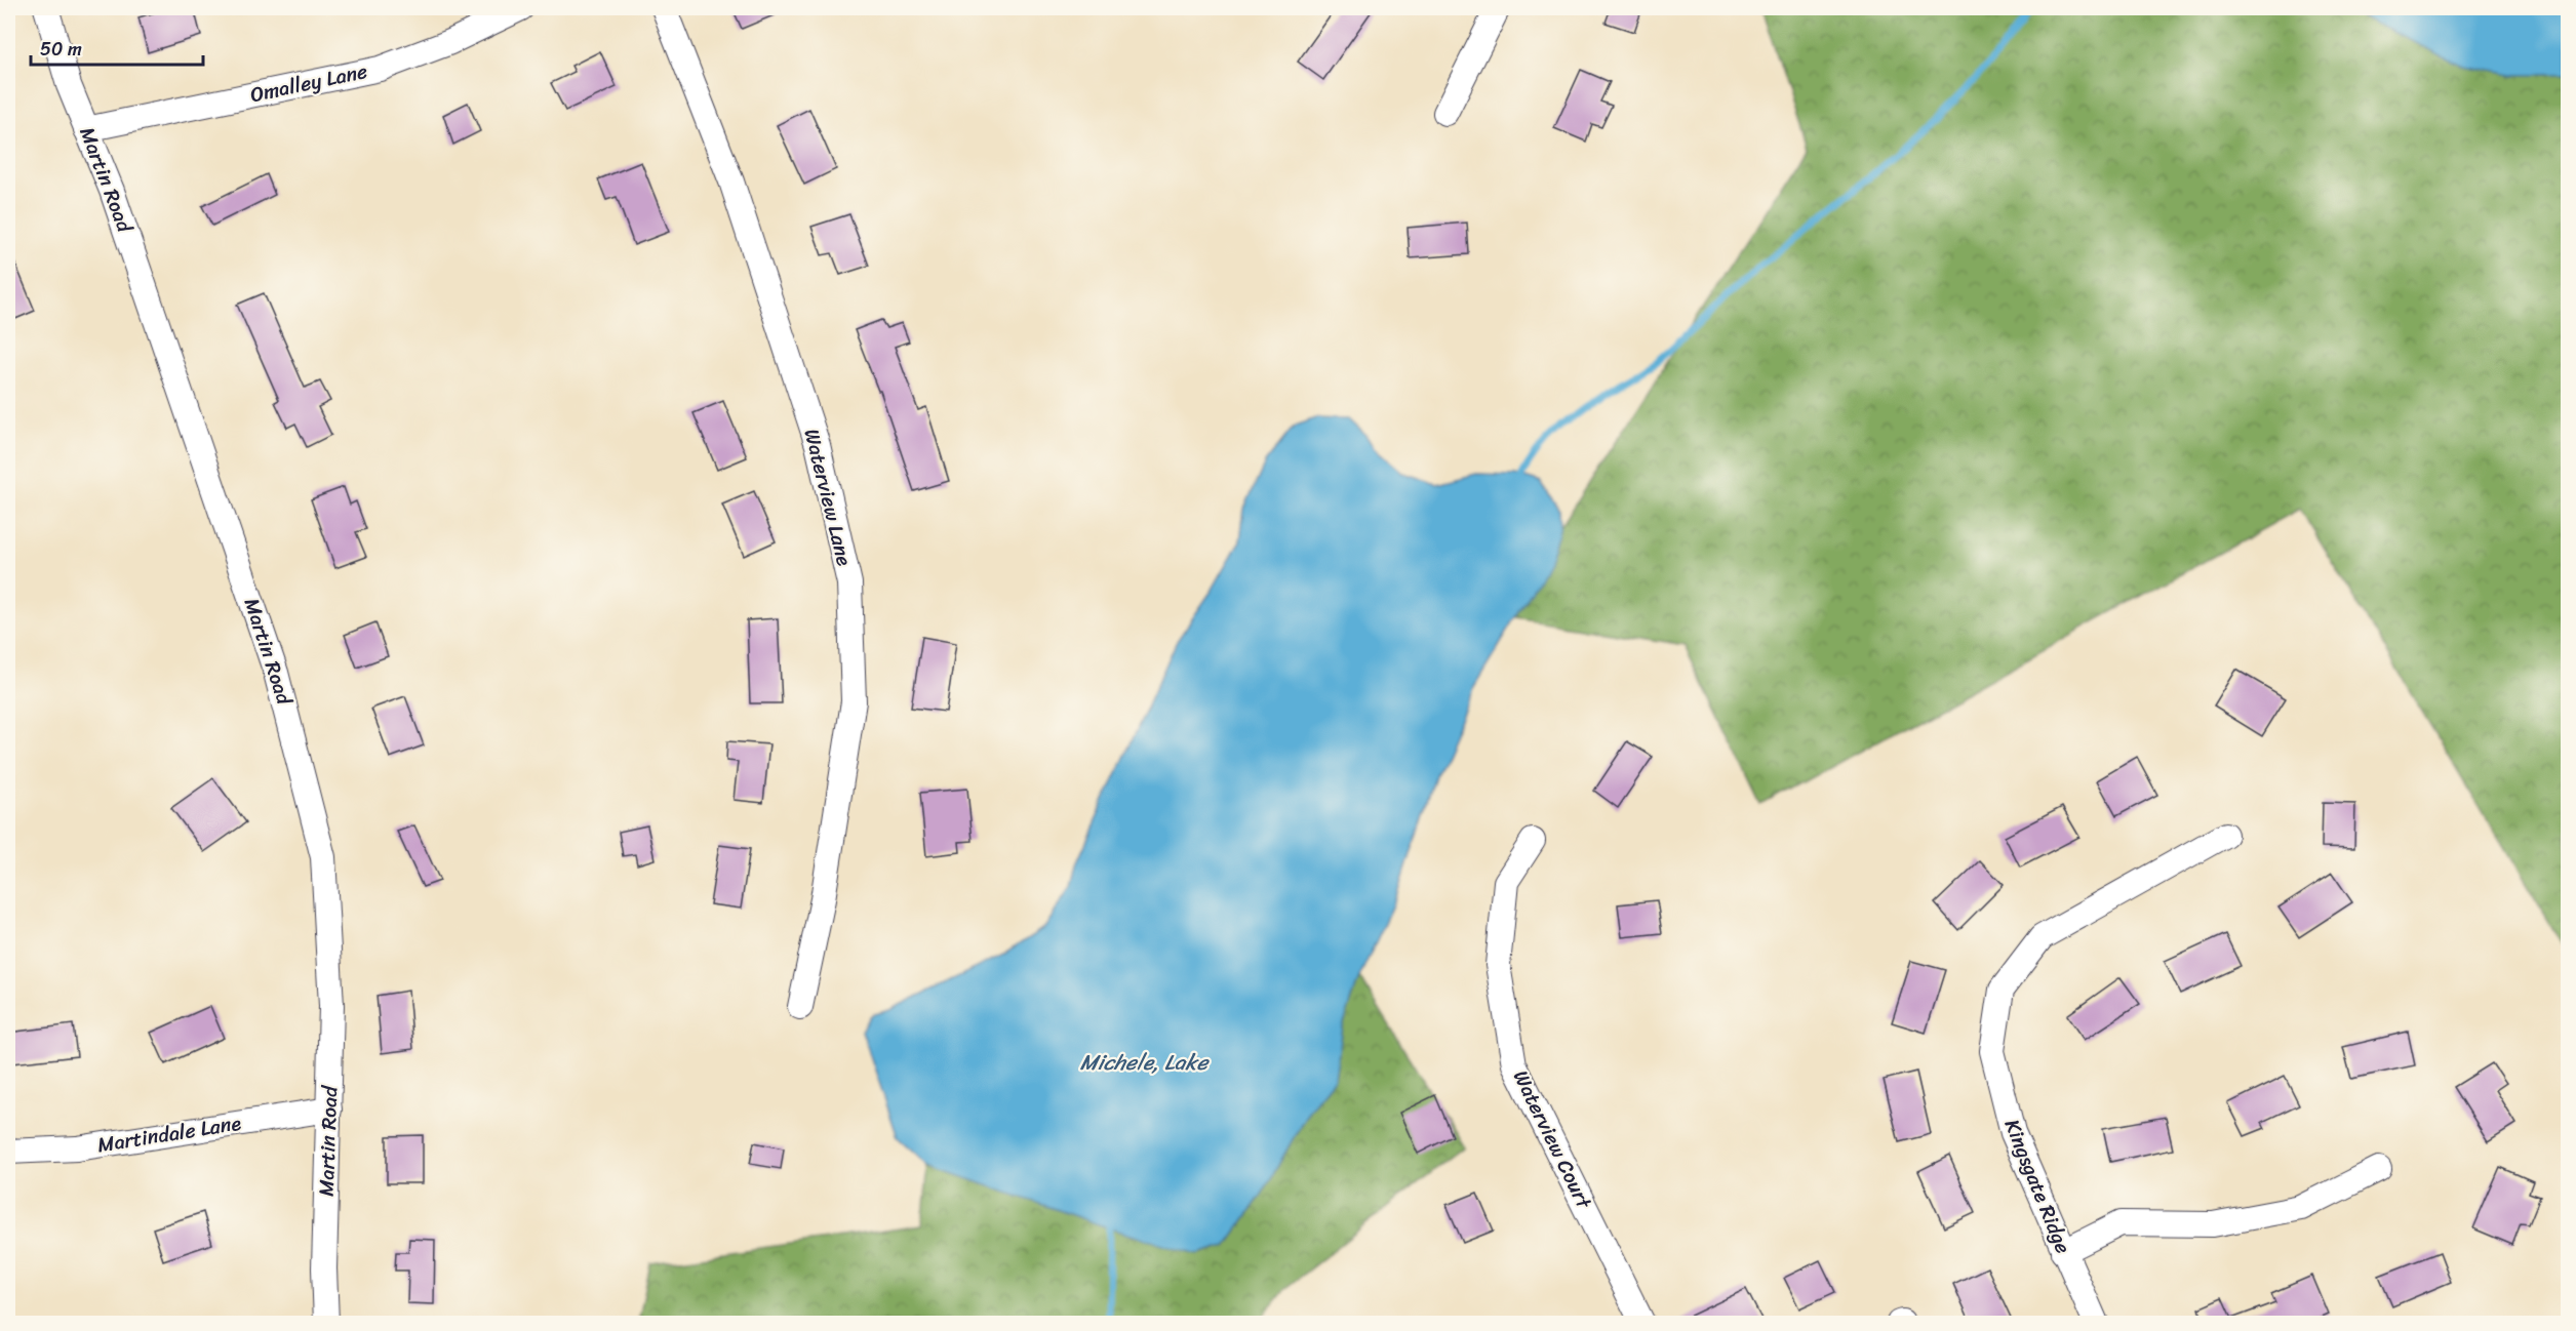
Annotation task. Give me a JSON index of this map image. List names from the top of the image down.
{
  "streets": {
    "street": [
      "Omalley Lane",
      "Martin Road",
      "Waterview Lane",
      "Martindale Lane",
      "Waterview Court",
      "Kingsgate Ridge"
    ]
  },
  "crossings": [
    ["Omalley Lane", "Martin Road"],
    ["Martin Road", "Martindale Lane"]
  ],
  "water": ["Michele, Lake"],
  "scale_bar": "50 m"
}
